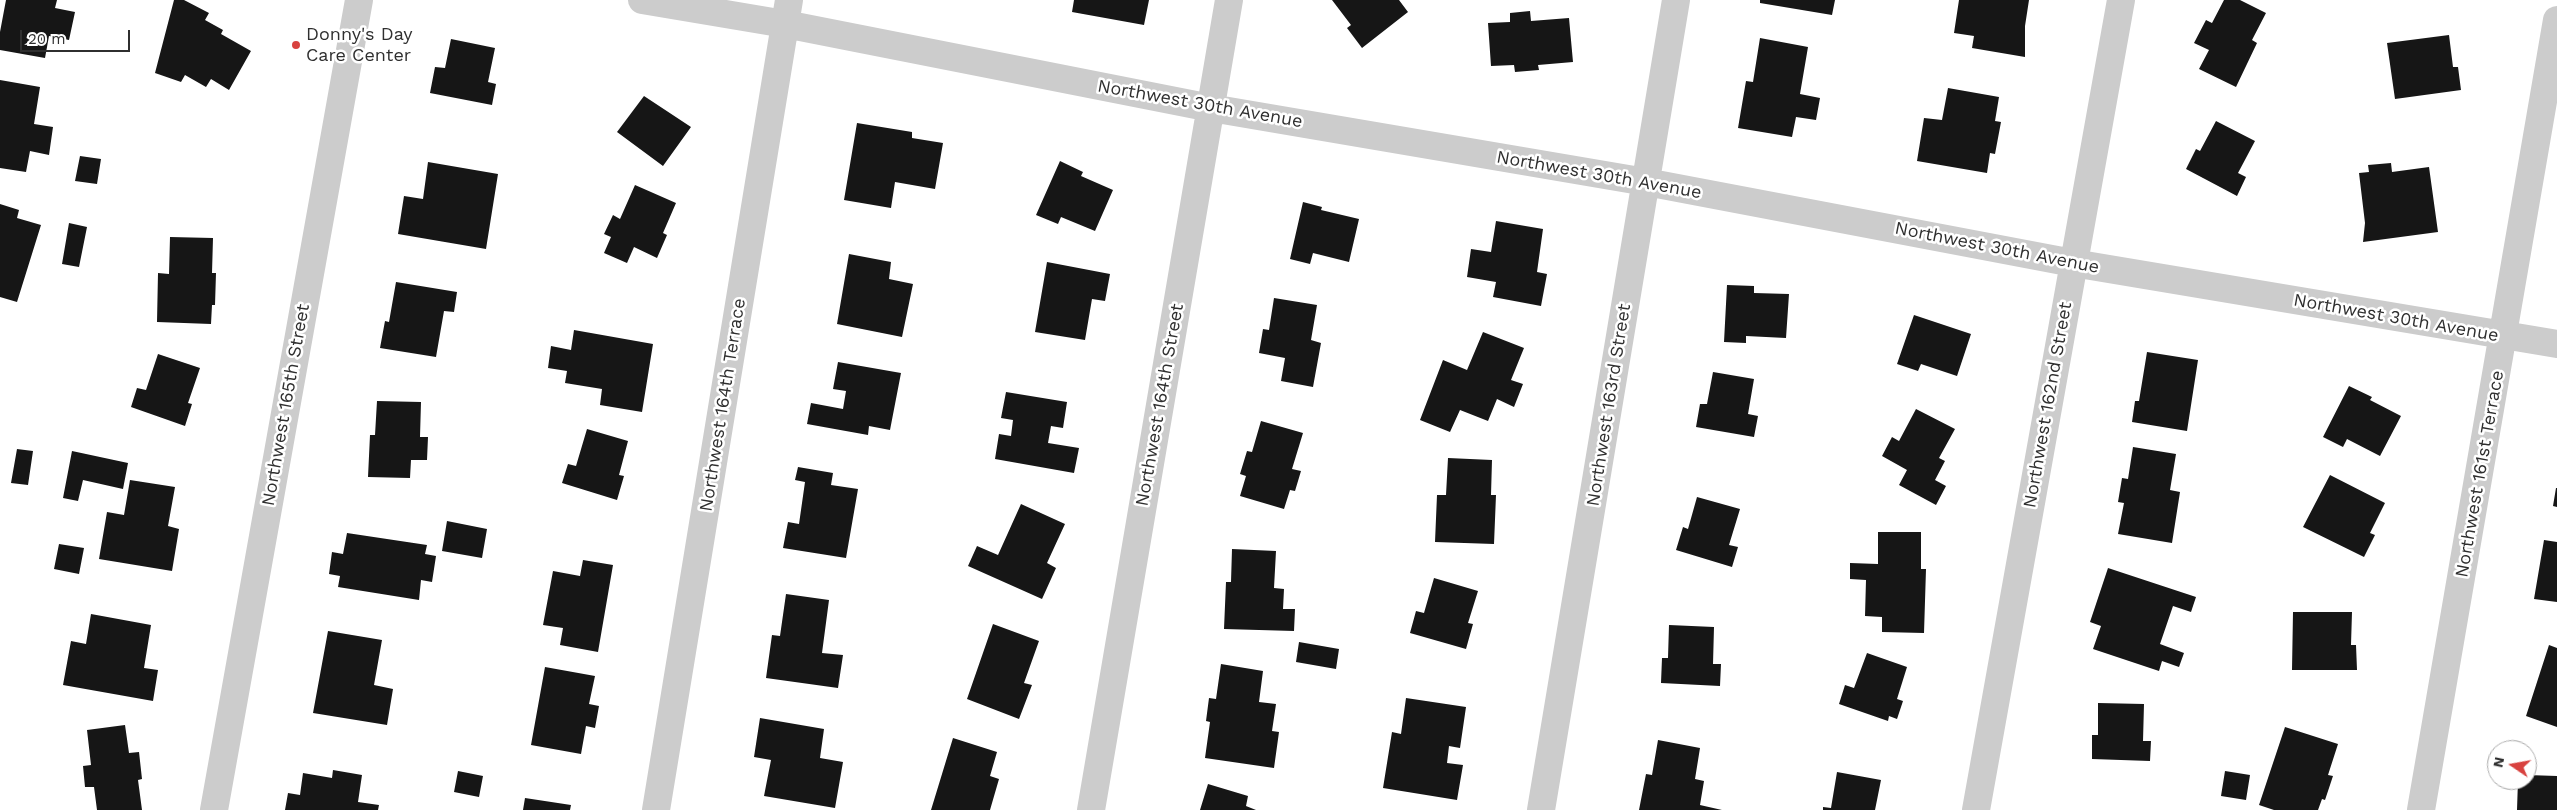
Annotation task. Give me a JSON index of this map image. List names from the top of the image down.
{
  "streets": {
    "street": [
      "Northwest 30th Avenue",
      "Northwest 165th Street",
      "Northwest 164th Terrace",
      "Northwest 164th Street",
      "Northwest 163rd Street",
      "Northwest 162nd Street",
      "Northwest 161st Terrace"
    ]
  },
  "crossings": [
    ["Northwest 30th Avenue", "Northwest 164th Terrace"],
    ["Northwest 30th Avenue", "Northwest 164th Street"],
    ["Northwest 30th Avenue", "Northwest 163rd Street"],
    ["Northwest 30th Avenue", "Northwest 162nd Street"],
    ["Northwest 30th Avenue", "Northwest 161st Terrace"]
  ],
  "places": ["Donny's Day Care Center"],
  "scale_bar": "20 m",
  "north": "left"
}
